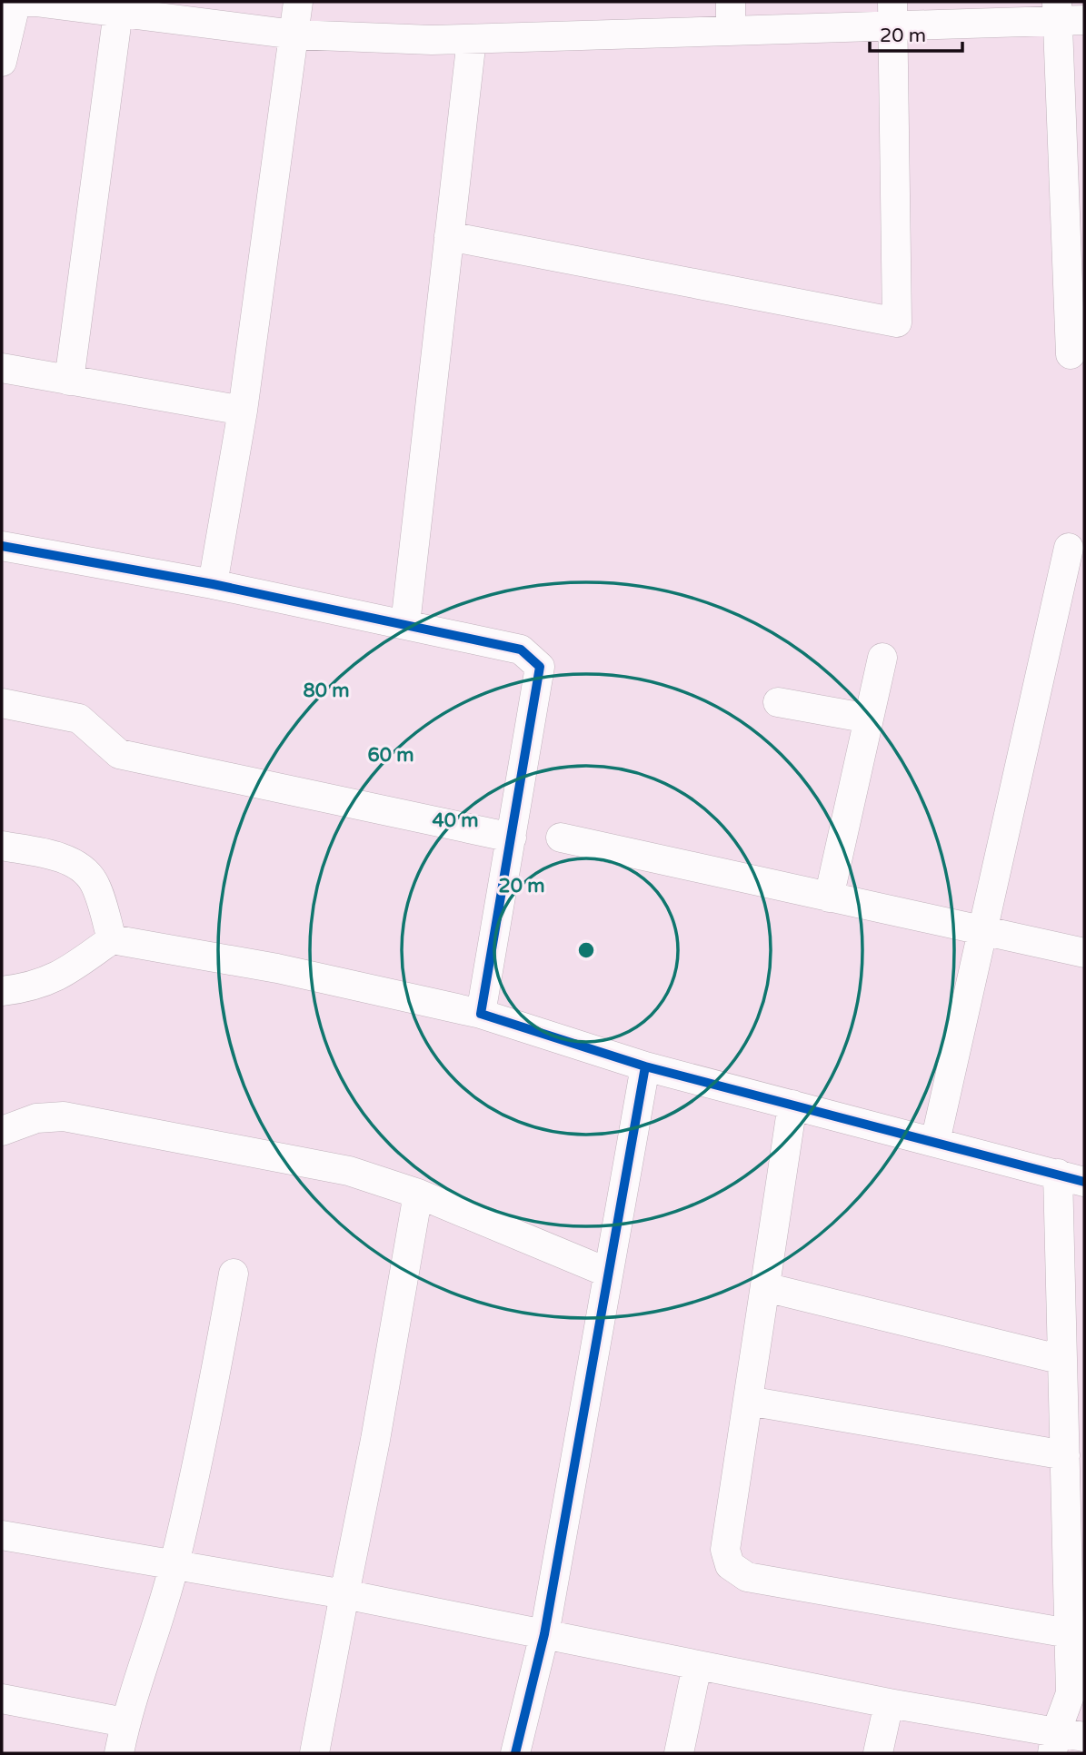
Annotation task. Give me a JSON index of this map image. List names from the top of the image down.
{
  "scale_bar": "20 m",
  "rings": [
    "80 m",
    "60 m",
    "40 m",
    "20 m"
  ]
}
